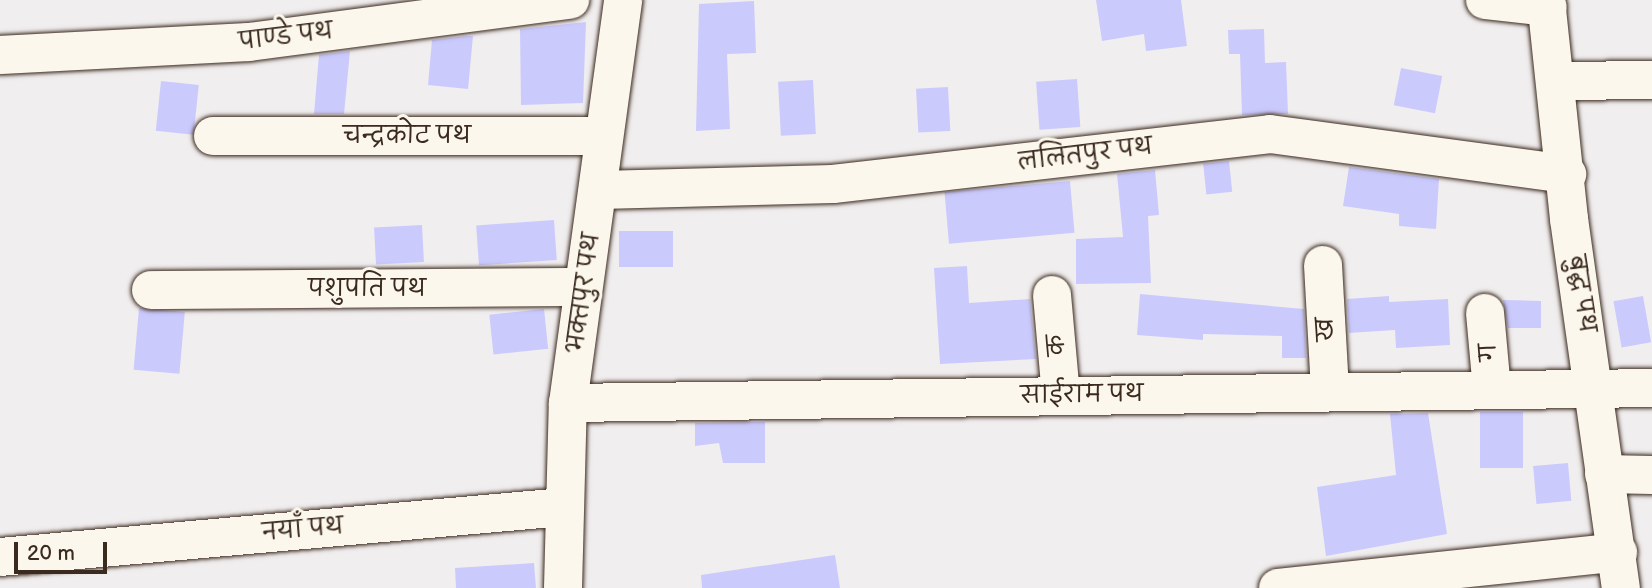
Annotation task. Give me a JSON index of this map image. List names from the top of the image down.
{
  "streets": {
    "street": [
      "पाण्डे पथ",
      "चन्द्रकोट पथ",
      "ललितपुर पथ",
      "पशुपति पथ",
      "भक्तपुर पथ",
      "बुद्ध पथ",
      "ख",
      "क",
      "ग",
      "साईराम पथ",
      "नयाँ पथ"
    ]
  },
  "crossings": [
    ["चन्द्रकोट पथ", "भक्तपुर पथ"],
    ["ललितपुर पथ", "भक्तपुर पथ"],
    ["ललितपुर पथ", "बुद्ध पथ"],
    ["पशुपति पथ", "भक्तपुर पथ"],
    ["भक्तपुर पथ", "साईराम पथ"],
    ["भक्तपुर पथ", "नयाँ पथ"],
    ["बुद्ध पथ", "साईराम पथ"],
    ["ख", "साईराम पथ"],
    ["क", "साईराम पथ"],
    ["ग", "साईराम पथ"]
  ],
  "scale_bar": "20 m"
}
